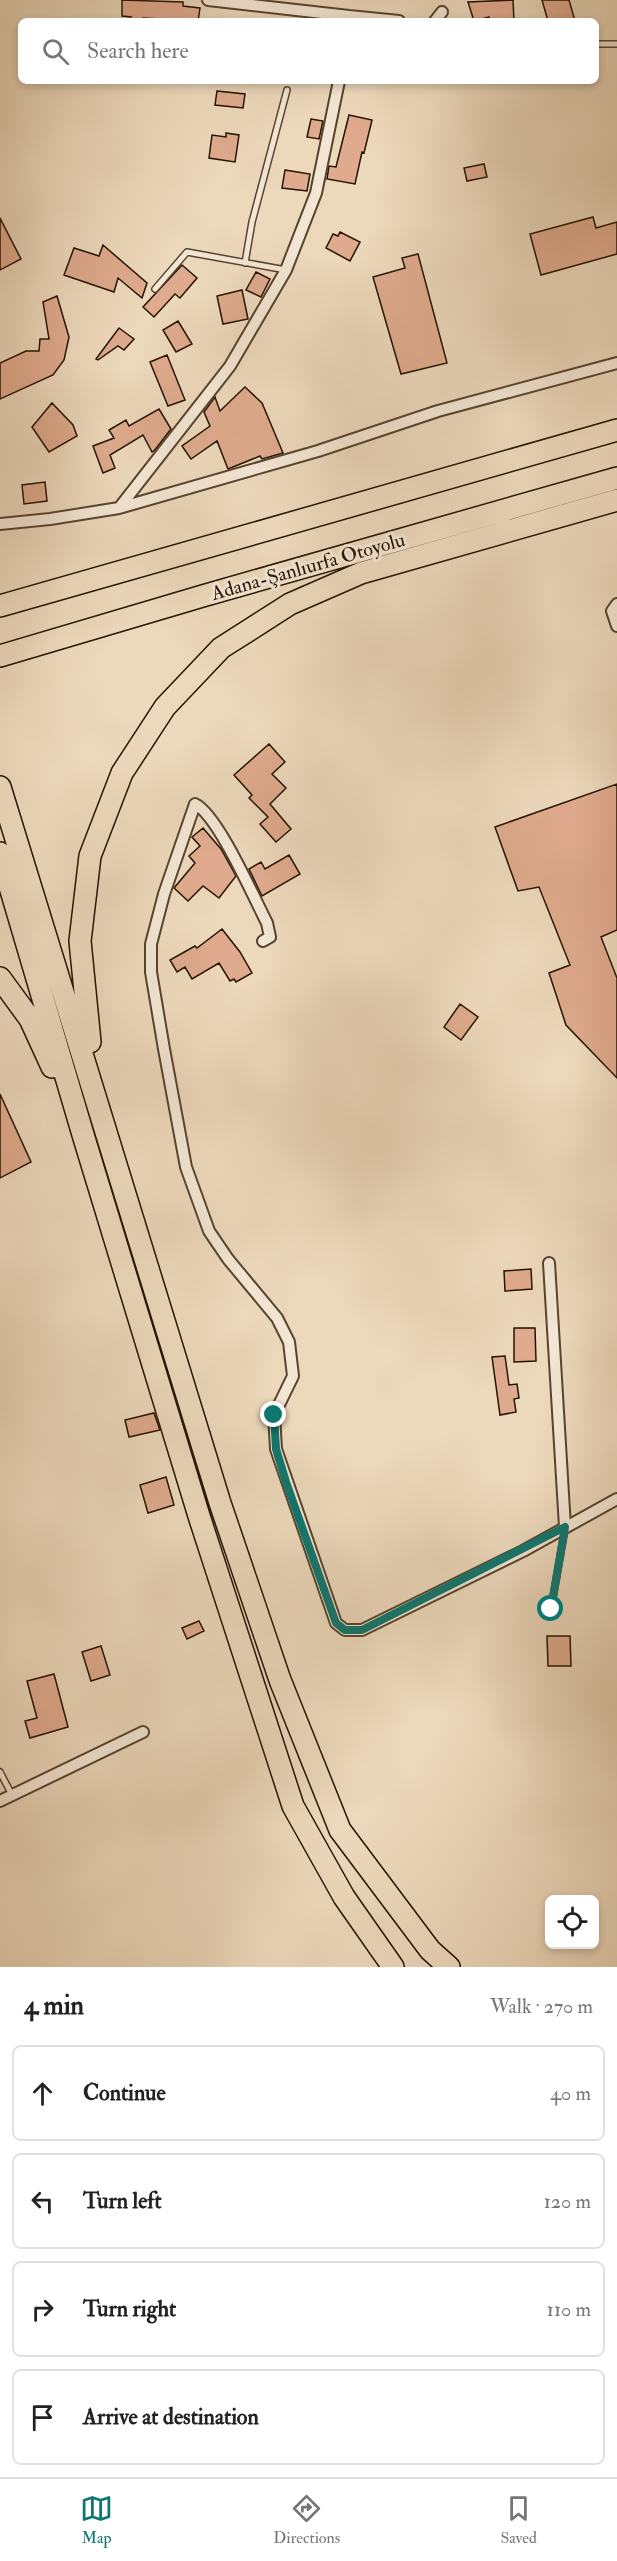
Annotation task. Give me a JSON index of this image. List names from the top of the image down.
{
  "streets": {
    "highway": ["Adana-Şanlıurfa Otoyolu"]
  },
  "page": {
    "search": "Search here",
    "heading": ["4 min", "Walk · 270 m"],
    "list": [
      ["Continue", "40 m"],
      ["Turn left", "120 m"],
      ["Turn right", "110 m"],
      "Arrive at destination"
    ],
    "nav": ["Map", "Directions", "Saved"]
  }
}
